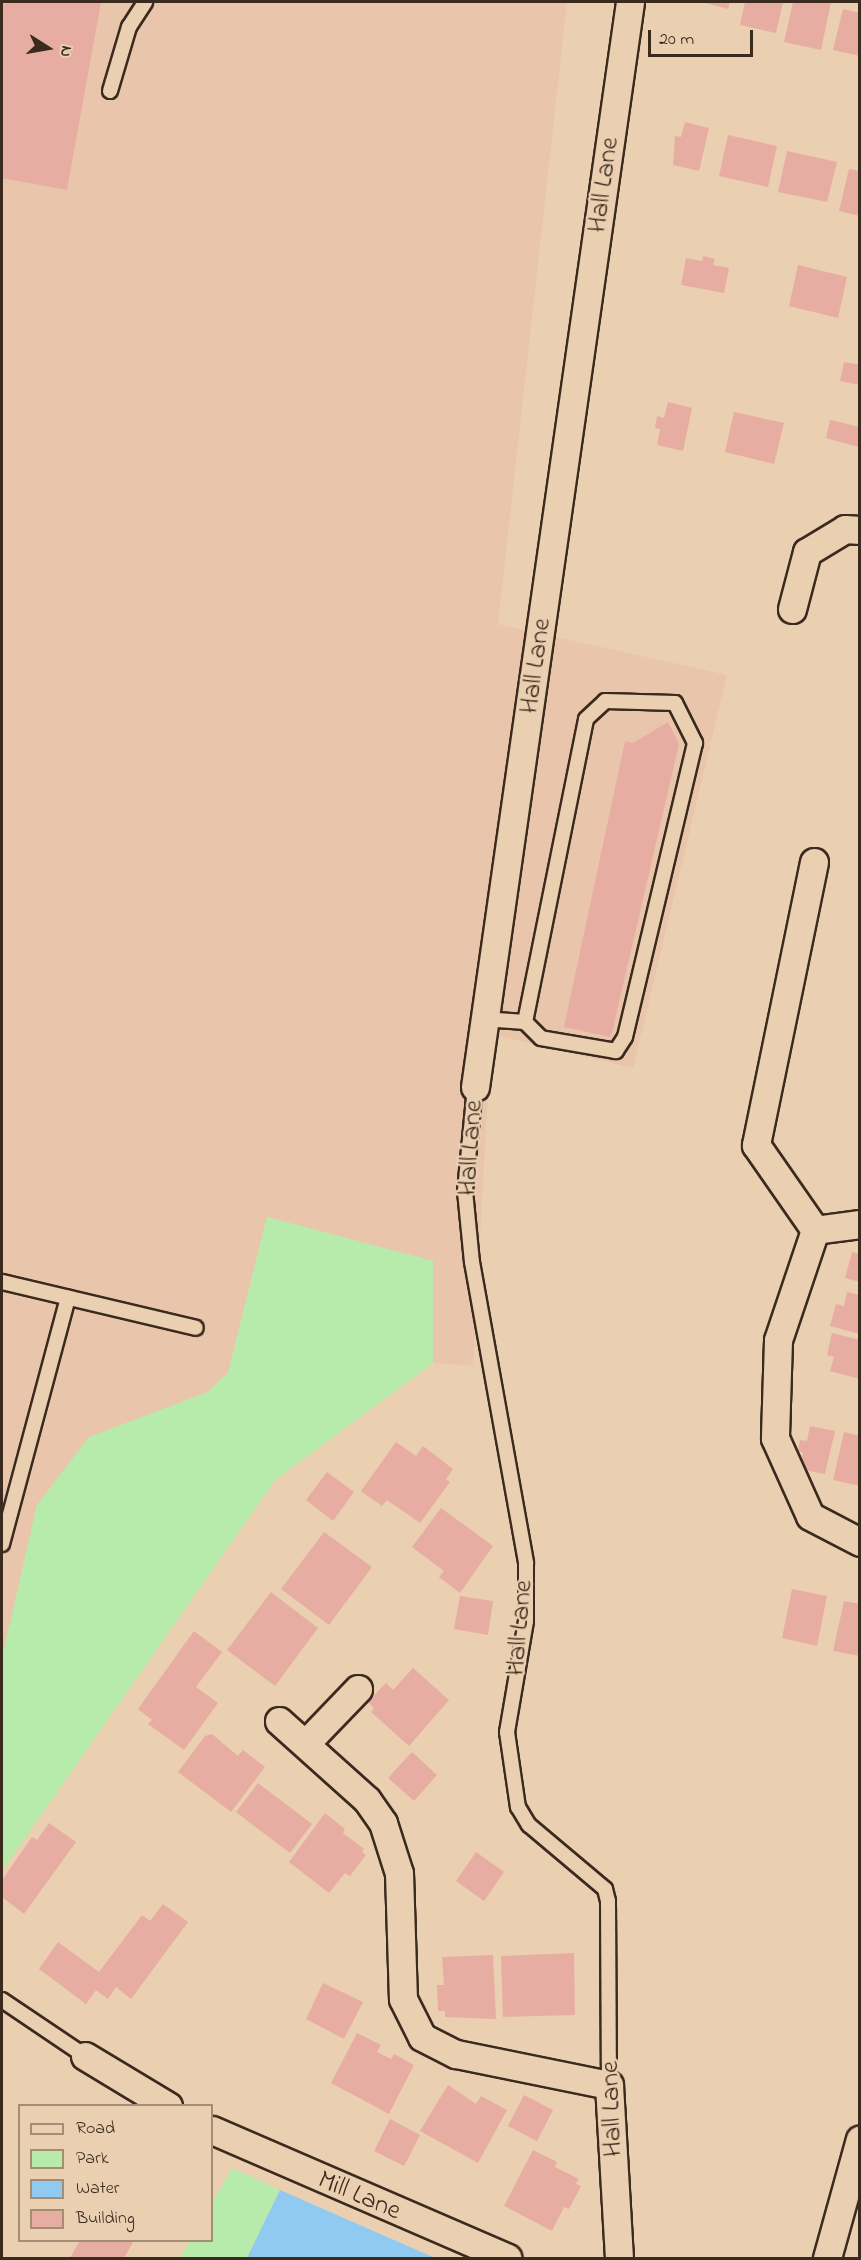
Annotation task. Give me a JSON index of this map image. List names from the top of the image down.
{
  "streets": {
    "street": ["Hall Lane", "Mill Lane"]
  },
  "legend": [
    "Road",
    "Park",
    "Water",
    "Building"
  ],
  "scale_bar": "20 m",
  "north": "right"
}
